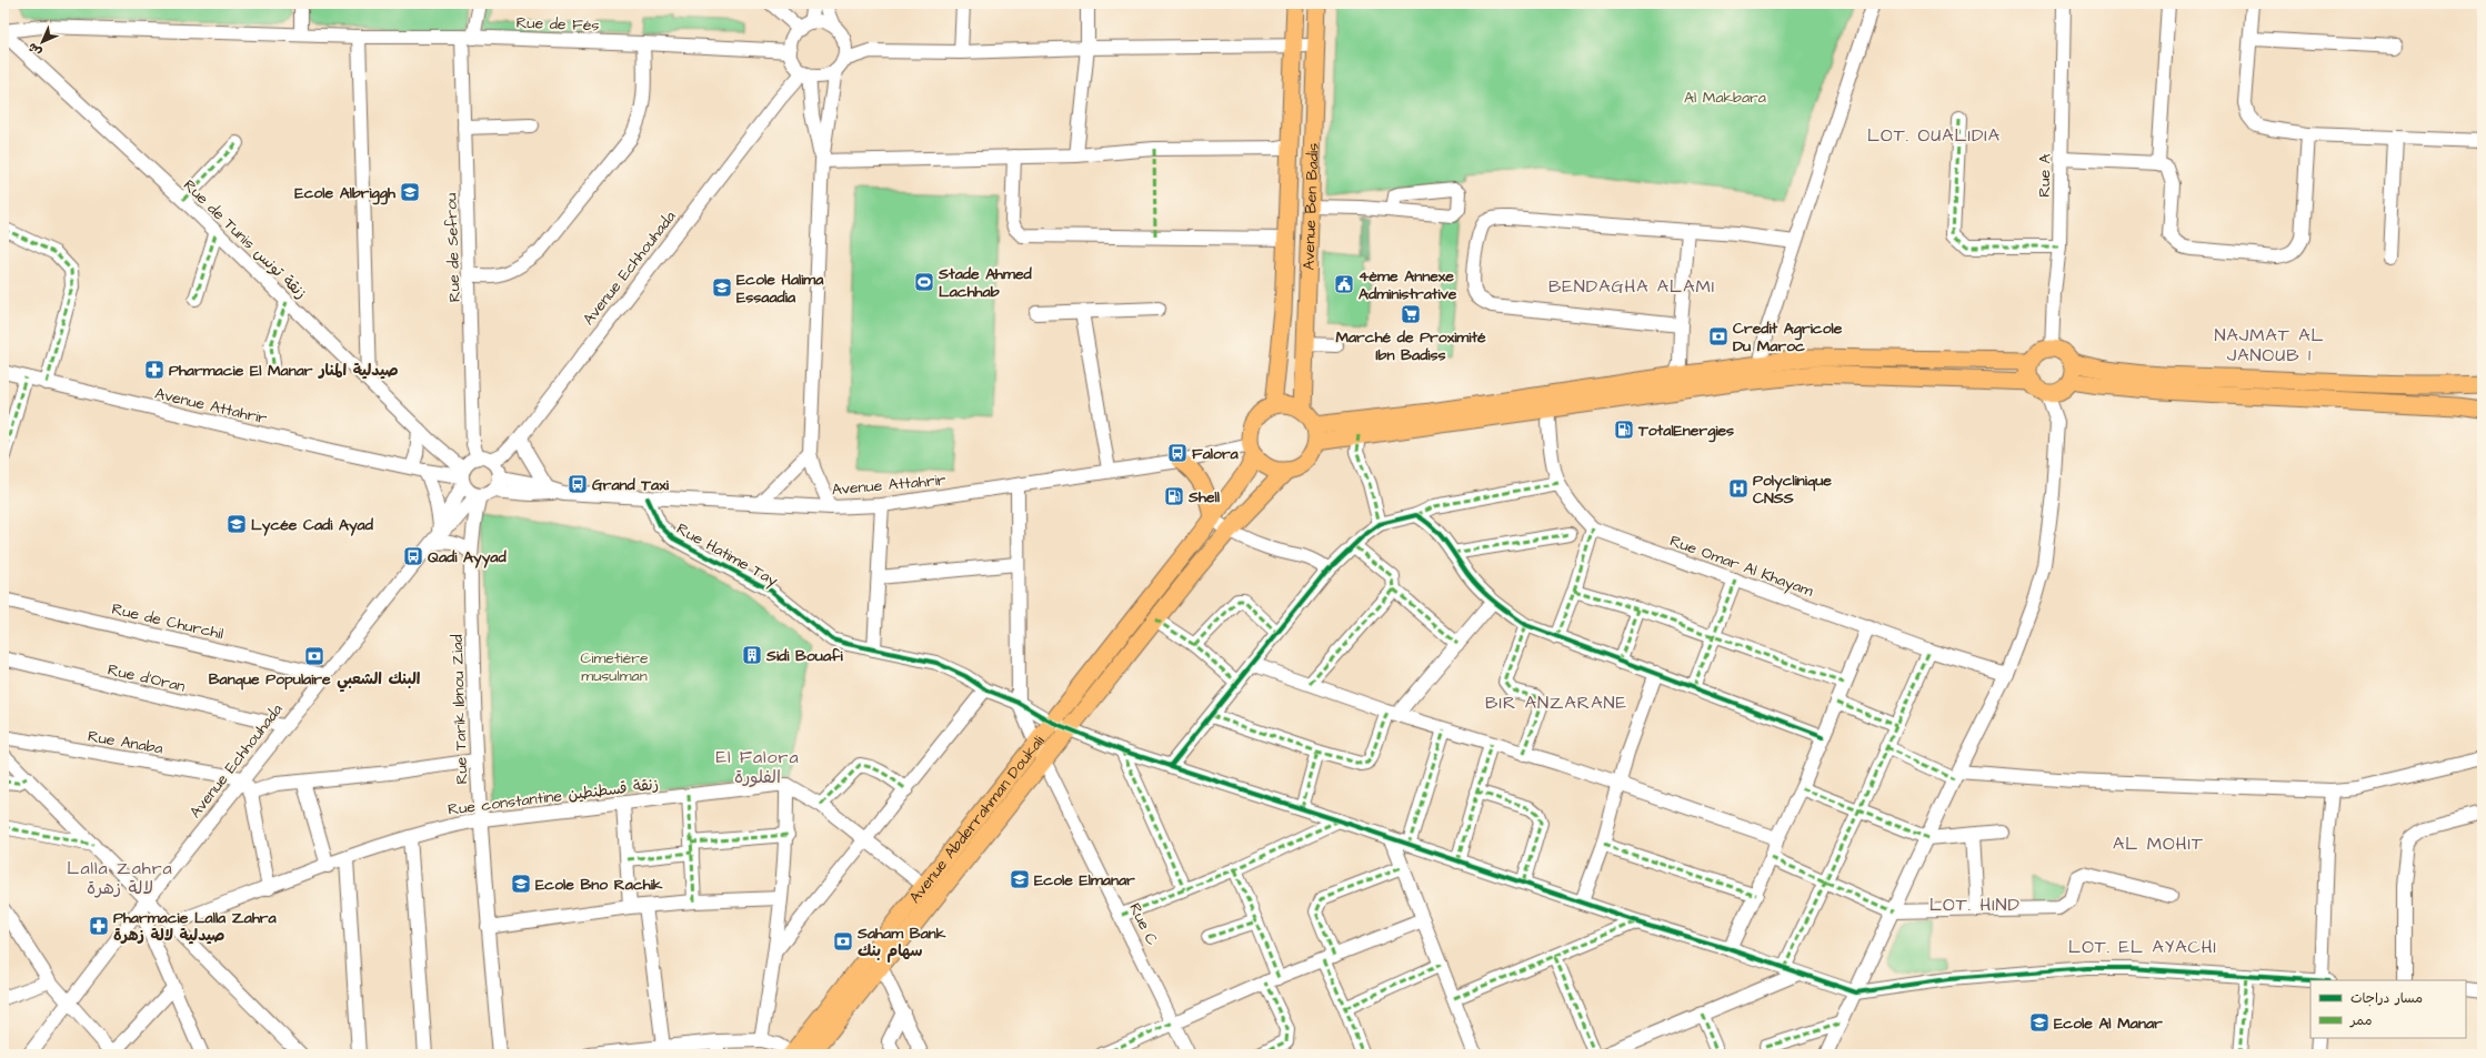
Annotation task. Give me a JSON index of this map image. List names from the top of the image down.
{
  "streets": {
    "main road": ["Avenue Ben Badis", "Avenue Abderrahman Doukali"],
    "street": [
      "Rue de Fés",
      "Rue A",
      "Rue de Tunis زنقة تونس",
      "Rue de Sefrou",
      "Avenue Echhouhada",
      "Avenue Attahrir",
      "Rue Hatime Tay",
      "Rue Omar Al Khayam",
      "Rue de Churchil",
      "Rue d'Oran",
      "Rue Tarik Ibnou Ziad",
      "Rue Anaba",
      "Rue constantine زنقة قسطنطين",
      "Rue C"
    ]
  },
  "crossings": [
    ["Rue de Fés", "Rue de Tunis زنقة تونس"],
    ["Rue de Fés", "Rue de Sefrou"],
    ["Rue de Fés", "Avenue Echhouhada"],
    ["Avenue Ben Badis", "Avenue Attahrir"],
    ["Avenue Ben Badis", "Avenue Abderrahman Doukali"],
    ["Rue de Tunis زنقة تونس", "Rue de Sefrou"],
    ["Rue de Tunis زنقة تونس", "Avenue Echhouhada"],
    ["Rue de Tunis زنقة تونس", "Avenue Attahrir"],
    ["Rue de Tunis زنقة تونس", "Rue Tarik Ibnou Ziad"],
    ["Rue de Sefrou", "Avenue Echhouhada"],
    ["Rue de Sefrou", "Avenue Attahrir"],
    ["Rue de Sefrou", "Rue Tarik Ibnou Ziad"],
    ["Avenue Echhouhada", "Avenue Attahrir"],
    ["Avenue Echhouhada", "Rue de Churchil"],
    ["Avenue Echhouhada", "Rue d'Oran"],
    ["Avenue Echhouhada", "Rue Tarik Ibnou Ziad"],
    ["Avenue Echhouhada", "Rue Anaba"],
    ["Avenue Attahrir", "Rue Hatime Tay"],
    ["Avenue Attahrir", "Rue Tarik Ibnou Ziad"],
    ["Avenue Attahrir", "Avenue Abderrahman Doukali"],
    ["Rue Hatime Tay", "Avenue Abderrahman Doukali"],
    ["Rue Hatime Tay", "Rue C"],
    ["Rue Tarik Ibnou Ziad", "Rue constantine زنقة قسطنطين"],
    ["Avenue Abderrahman Doukali", "Rue C"]
  ],
  "districts": [
    "LOT. OUALIDIA",
    "BENDAGHA ALAMI",
    "NAJMAT AL JANOUB 1",
    "BIR ANZARANE",
    "El Falora الفلورة",
    "AL MOHIT",
    "Lalla Zahra لالة زهرة",
    "LOT. HIND",
    "LOT. EL AYACHI"
  ],
  "parks": ["Al Makbara", "Cimetière musulman"],
  "places": {
    "school or university": [
      "Ecole Albriggh",
      "Ecole Halima Essaadia",
      "Lycée Cadi Ayad",
      "Ecole Elmanar",
      "Ecole Bno Rachik",
      "Ecole Al Manar"
    ],
    "sports": ["Stade Ahmed Lachhab"],
    "public building": ["4ème Annexe Administrative"],
    "supermarket": ["Marché de Proximité Ibn Badiss"],
    "bank": ["Credit Agricole Du Maroc", "Banque Populaire البنك الشعبي", "Saham Bank سهام بنك"],
    "pharmacy": ["Pharmacie El Manar صيدلية المنار", "Pharmacie Lalla Zahra صيدلية لالة زهرة"],
    "fuel station": ["TotalEnergies", "Shell"],
    "bus stop": ["Falora", "Grand Taxi", "Qadi Ayyad"],
    "hospital": ["Polyclinique CNSS"],
    "building": ["Sidi Bouafi"]
  },
  "legend": ["مسار دراجات", "ممر"],
  "north": "bottom left"
}
